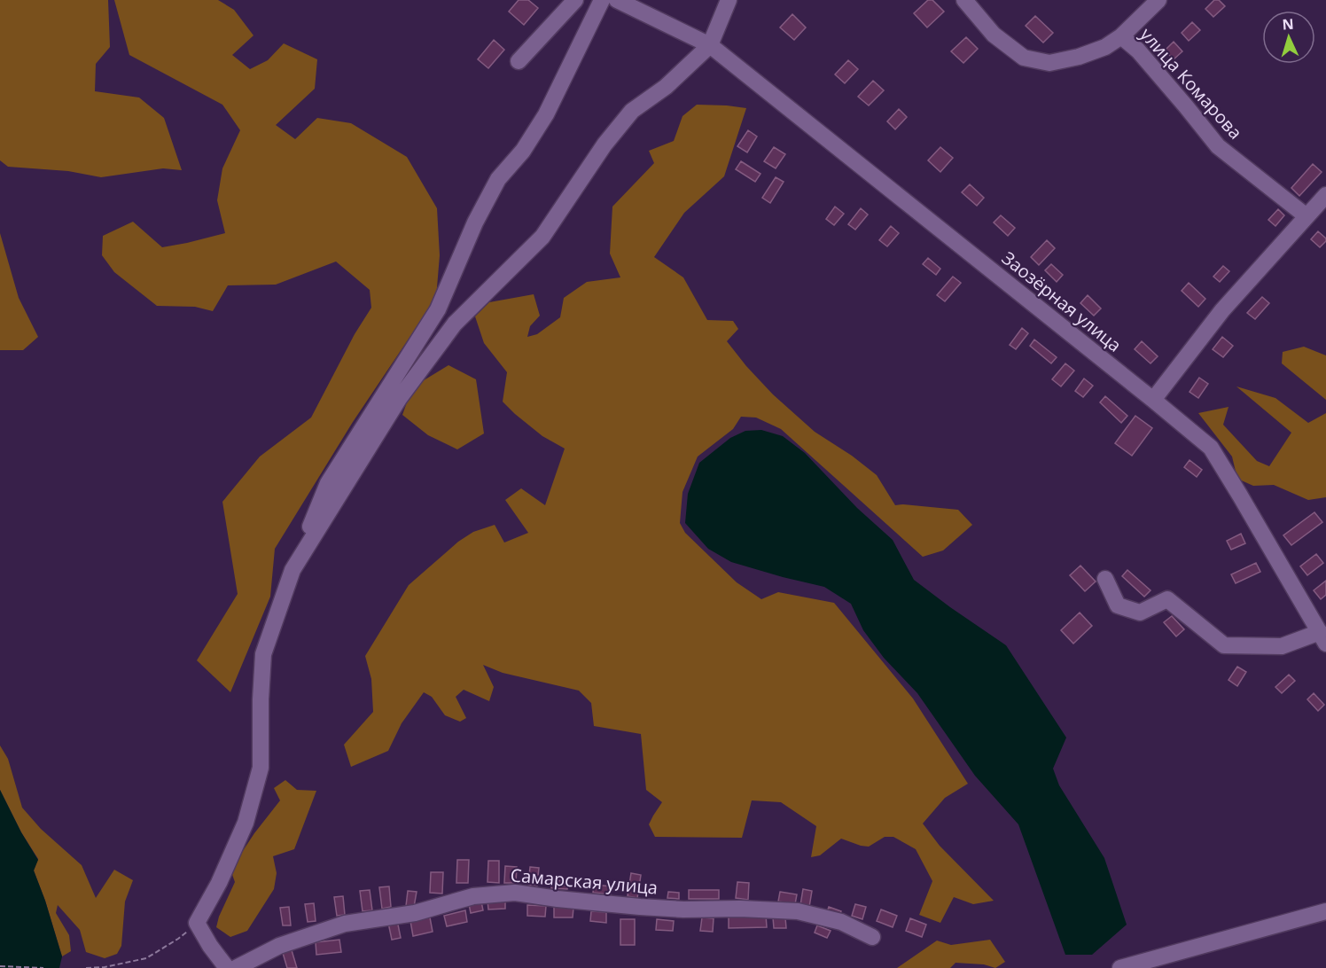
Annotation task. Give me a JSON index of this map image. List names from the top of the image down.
{
  "streets": {
    "street": ["улица Комарова", "Заозёрная улица", "Самарская улица"]
  },
  "north": "top"
}
